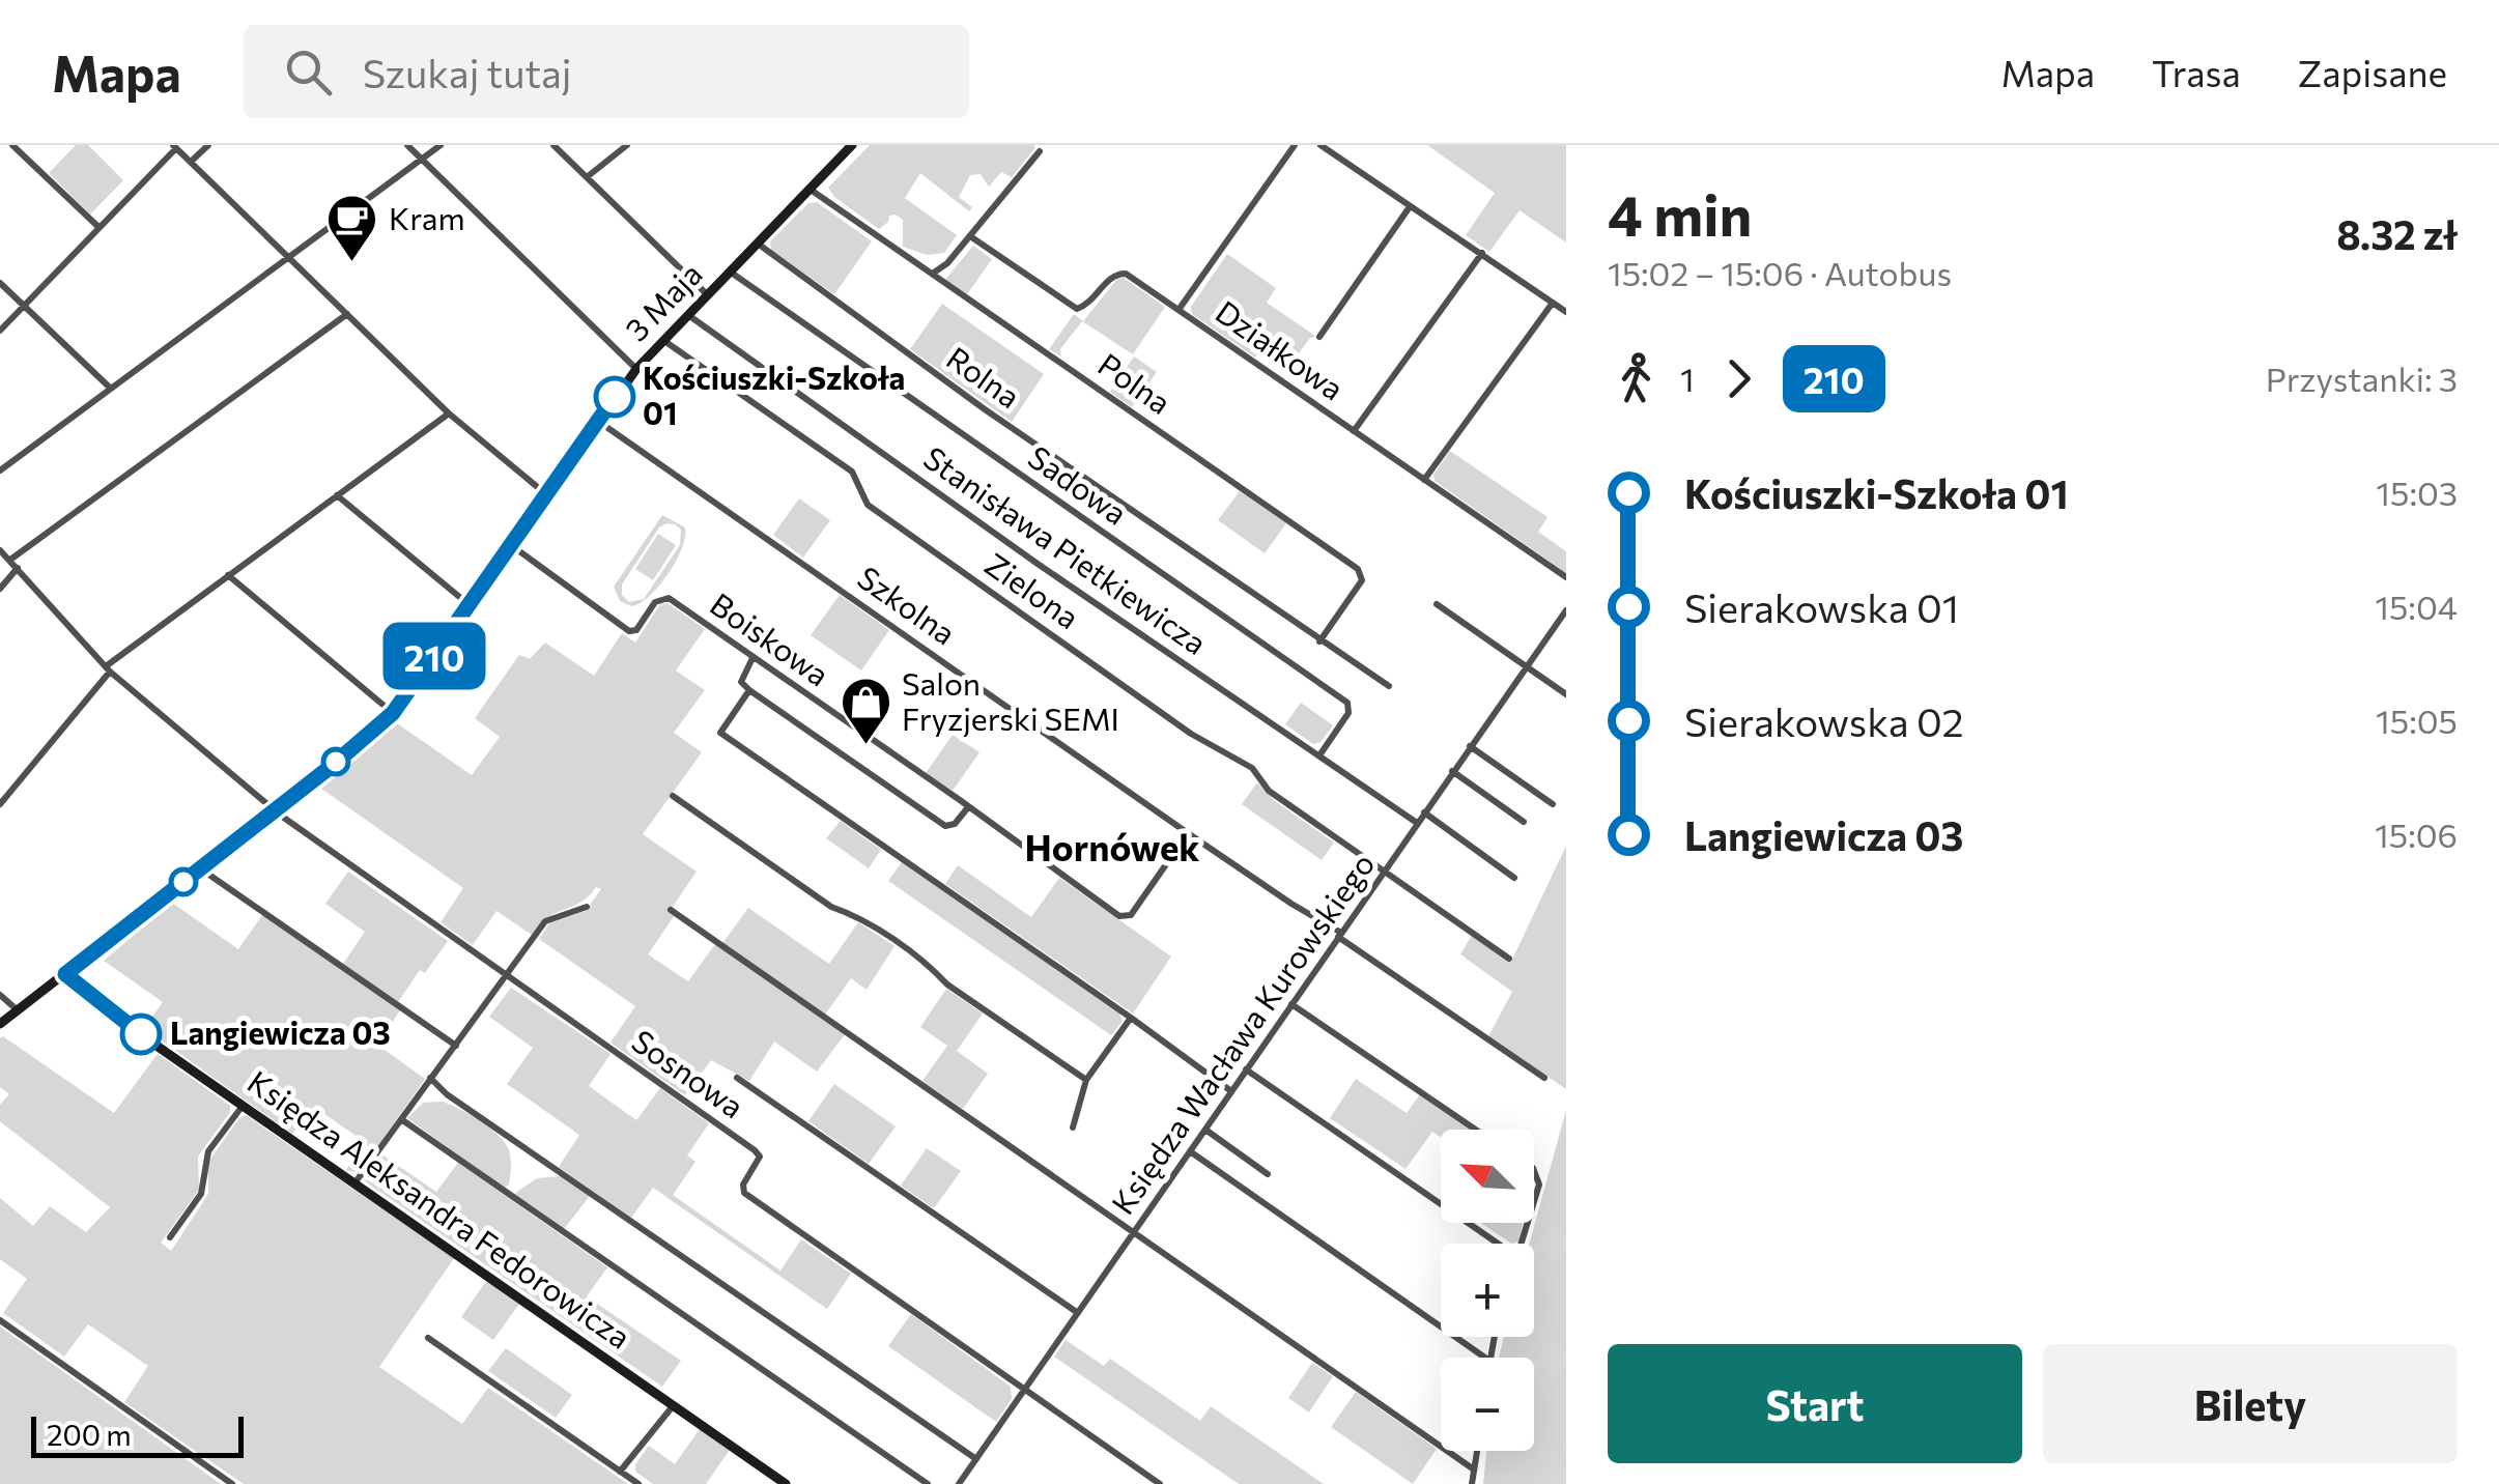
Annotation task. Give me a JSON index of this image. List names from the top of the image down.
{
  "streets": {
    "street": [
      "3 Maja",
      "Działkowa",
      "Rolna",
      "Polna",
      "Sadowa",
      "Stanisława Pietkiewicza",
      "Zielona",
      "Szkolna",
      "Boiskowa",
      "Księdza Wacława Kurowskiego",
      "Sosnowa",
      "Księdza Aleksandra Fedorowicza"
    ]
  },
  "crossings": [
    ["3 Maja", "Rolna"],
    ["3 Maja", "Polna"],
    ["3 Maja", "Sadowa"],
    ["3 Maja", "Stanisława Pietkiewicza"],
    ["3 Maja", "Zielona"],
    ["3 Maja", "Szkolna"],
    ["3 Maja", "Boiskowa"],
    ["3 Maja", "Sosnowa"],
    ["3 Maja", "Księdza Aleksandra Fedorowicza"],
    ["Rolna", "Polna"],
    ["Sadowa", "Stanisława Pietkiewicza"],
    ["Stanisława Pietkiewicza", "Księdza Wacława Kurowskiego"],
    ["Zielona", "Księdza Wacława Kurowskiego"],
    ["Szkolna", "Boiskowa"],
    ["Szkolna", "Księdza Wacława Kurowskiego"],
    ["Księdza Wacława Kurowskiego", "Sosnowa"]
  ],
  "districts": ["Hornówek"],
  "places": {
    "cafe": ["Kram"],
    "other": ["Kościuszki-Szkoła 01", "Langiewicza 03"],
    "shop": ["Salon Fryzjerski SEMI"]
  },
  "lines": ["bus line 210"],
  "scale_bar": "200 m",
  "north": "top left",
  "page": {
    "header": "Mapa",
    "search": "Szukaj tutaj",
    "nav": ["Mapa", "Trasa", "Zapisane"],
    "on_map": "210",
    "heading": ["4 min", "15:02 – 15:06 · Autobus", "8.32 zł"],
    "legs": ["1", "210", "Przystanki: 3"],
    "list": [
      {
        "name": "Kościuszki-Szkoła 01",
        "value": "15:03"
      },
      {
        "name": "Sierakowska 01",
        "value": "15:04"
      },
      {
        "name": "Sierakowska 02",
        "value": "15:05"
      },
      {
        "name": "Langiewicza 03",
        "value": "15:06"
      }
    ],
    "map_buttons": ["+", "−"],
    "buttons": ["Start", "Bilety"],
    "scale": "200 m"
  }
}
